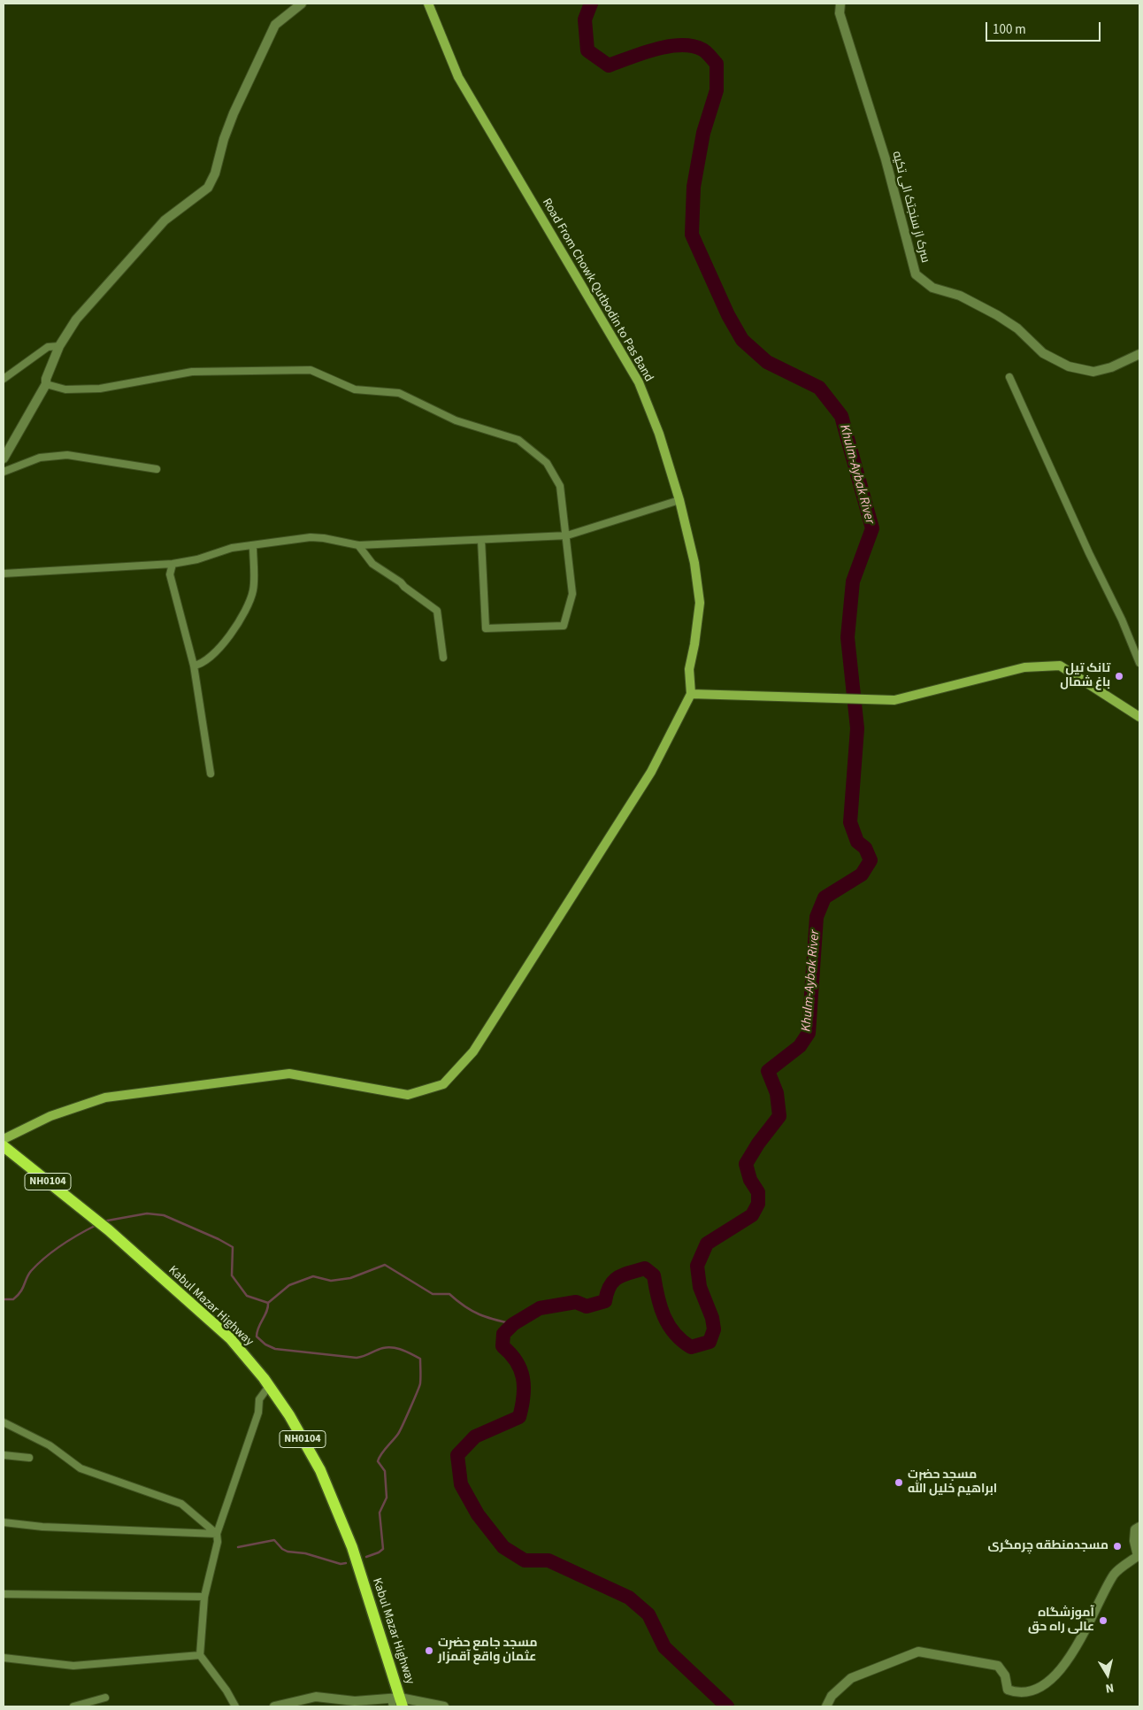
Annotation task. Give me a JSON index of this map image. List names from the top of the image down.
{
  "streets": {
    "highway": ["NH0104", "Kabul Mazar Highway"],
    "main road": ["Road From Chowk Qutbodin to Pas Band"],
    "street": ["سرک از سنجتک الی تکیه"]
  },
  "water": ["Khulm-Aybak River"],
  "places": [
    "تانک تیل باغ شمال",
    "مسجد حضرت ابراهیم خلیل الله",
    "مسجدمنطقه چرمگری",
    "آموزشگاه عالی راه حق",
    "مسجد جامع حضرت عثمان واقع آقمزار"
  ],
  "scale_bar": "100 m",
  "north": "bottom"
}
